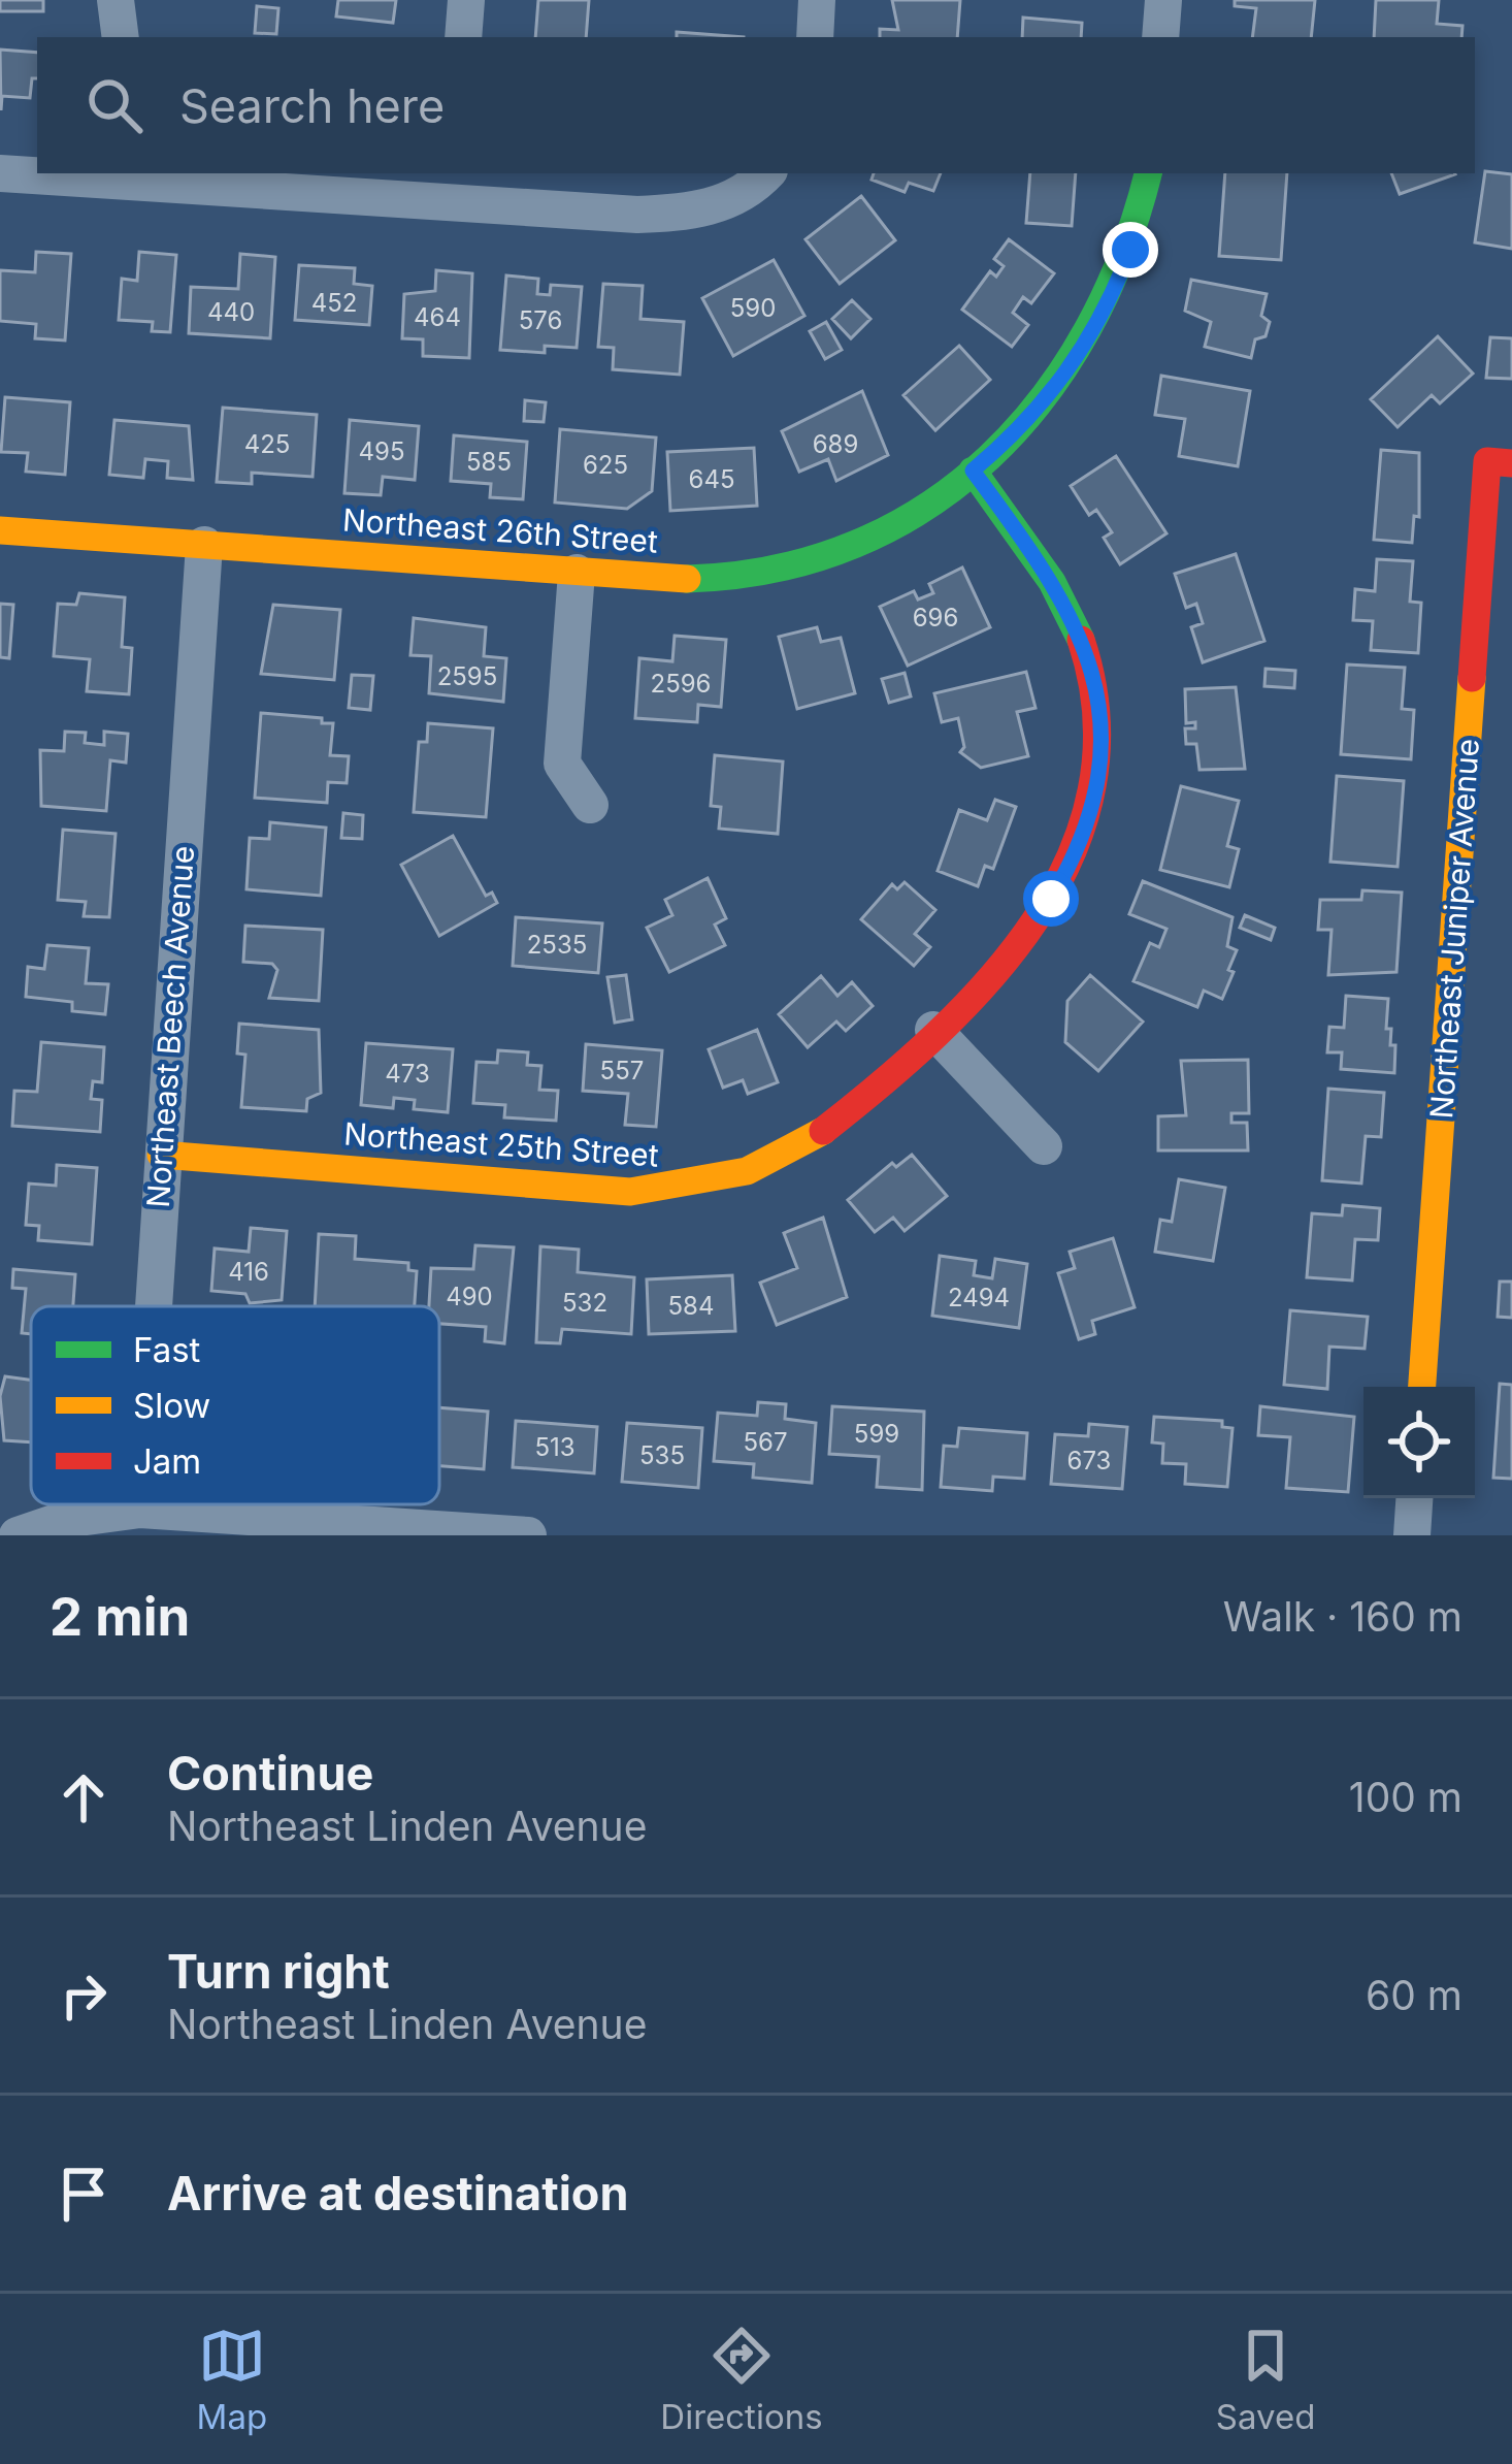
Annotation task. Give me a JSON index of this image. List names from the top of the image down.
{
  "streets": {
    "street": [
      "Northeast 26th Street",
      "Northeast Juniper Avenue",
      "Northeast Beech Avenue",
      "Northeast 25th Street"
    ]
  },
  "crossings": [
    ["Northeast 26th Street", "Northeast Beech Avenue"],
    ["Northeast 26th Street", "Northeast 25th Street"],
    ["Northeast Beech Avenue", "Northeast 25th Street"]
  ],
  "house_numbers": [
    "452",
    "590",
    "440",
    "464",
    "576",
    "425",
    "689",
    "495",
    "585",
    "625",
    "645",
    "696",
    "2595",
    "2596",
    "2535",
    "557",
    "473",
    "416",
    "490",
    "2494",
    "532",
    "584",
    "599",
    "567",
    "513",
    "535",
    "673"
  ],
  "legend": ["Fast", "Slow", "Jam"],
  "page": {
    "search": "Search here",
    "heading": ["2 min", "Walk · 160 m"],
    "list": [
      ["Continue", "Northeast Linden Avenue", "100 m"],
      ["Turn right", "Northeast Linden Avenue", "60 m"],
      "Arrive at destination"
    ],
    "nav": ["Map", "Directions", "Saved"]
  }
}
